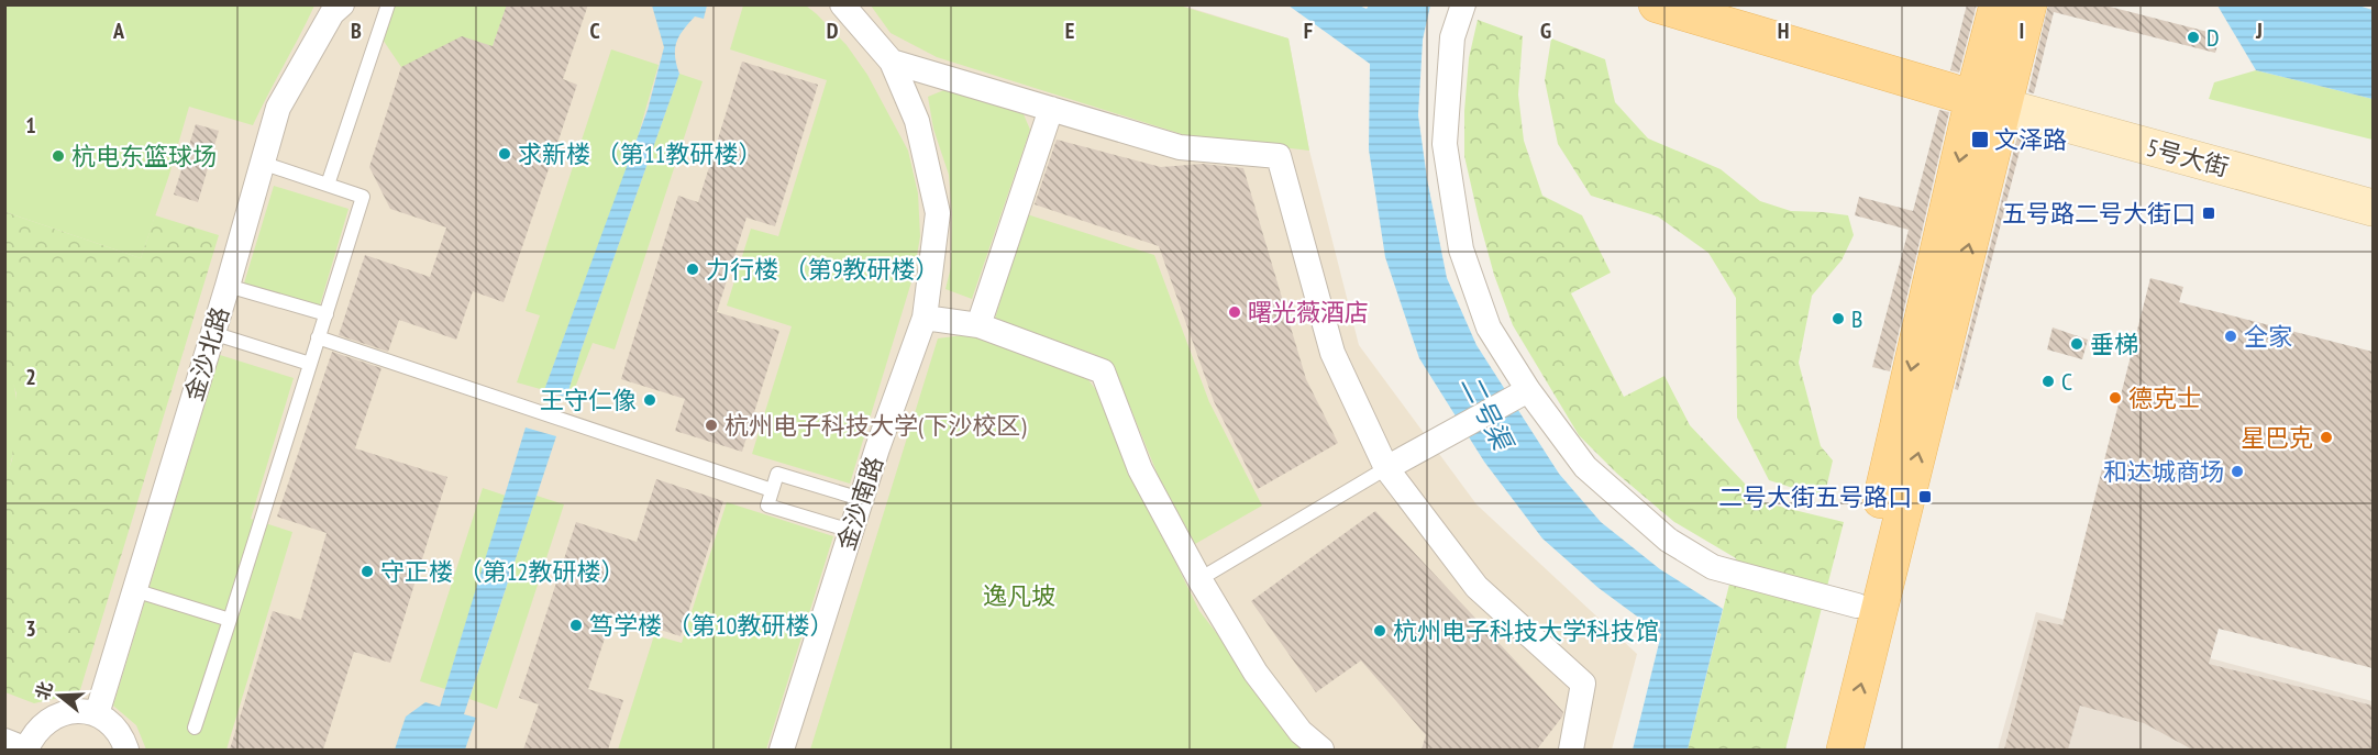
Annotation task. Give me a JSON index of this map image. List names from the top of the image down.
{
  "streets": {
    "main road": ["5号大街"],
    "street": ["金沙北路", "金沙南路"]
  },
  "water": ["二号渠"],
  "parks": ["逸凡坡"],
  "places": {
    "other": [
      "D",
      "求新楼 （第11教研楼）",
      "杭电东篮球场",
      "力行楼 （第9教研楼）",
      "曙光薇酒店",
      "B",
      "全家",
      "垂梯",
      "C",
      "德克士",
      "王守仁像",
      "杭州电子科技大学(下沙校区)",
      "星巴克",
      "和达城商场",
      "守正楼 （第12教研楼）",
      "笃学楼 （第10教研楼）",
      "杭州电子科技大学科技馆"
    ],
    "transit": ["文泽路", "五号路二号大街口", "二号大街五号路口"]
  },
  "north": "left",
  "grid": {
    "columns": [
      "A",
      "B",
      "C",
      "D",
      "E",
      "F",
      "G",
      "H",
      "I",
      "J"
    ],
    "rows": ["1", "2", "3"]
  }
}
